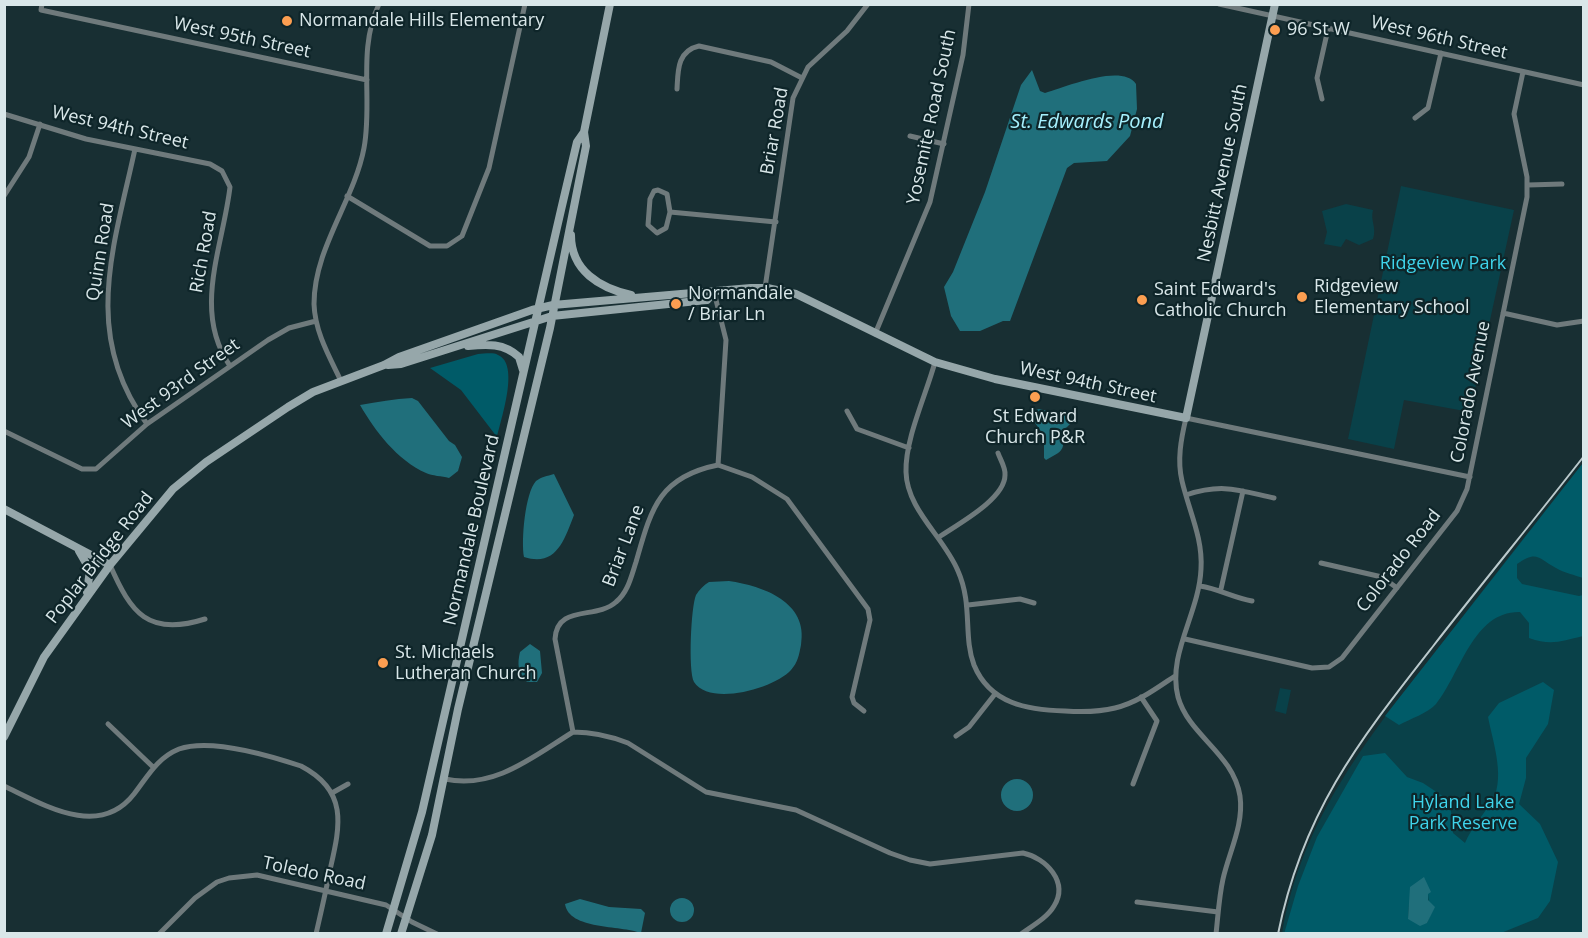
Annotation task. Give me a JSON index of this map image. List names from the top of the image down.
{
  "streets": {
    "street": [
      "West 95th Street",
      "West 96th Street",
      "Yosemite Road South",
      "West 94th Street",
      "Briar Road",
      "Nesbitt Avenue South",
      "Quinn Road",
      "Rich Road",
      "West 93rd Street",
      "Colorado Avenue",
      "Normandale Boulevard",
      "Briar Lane",
      "Poplar Bridge Road",
      "Colorado Road",
      "Toledo Road"
    ]
  },
  "crossings": [
    ["West 96th Street", "Nesbitt Avenue South"],
    ["Yosemite Road South", "West 94th Street"],
    ["West 94th Street", "Briar Road"],
    ["West 94th Street", "Nesbitt Avenue South"],
    ["West 94th Street", "Quinn Road"],
    ["West 94th Street", "Rich Road"],
    ["West 94th Street", "Colorado Avenue"],
    ["West 94th Street", "Poplar Bridge Road"],
    ["West 94th Street", "Colorado Road"],
    ["Quinn Road", "West 93rd Street"],
    ["Rich Road", "West 93rd Street"],
    ["Colorado Avenue", "Colorado Road"],
    ["Normandale Boulevard", "Poplar Bridge Road"],
    ["Normandale Boulevard", "Toledo Road"]
  ],
  "water": ["St. Edwards Pond"],
  "parks": ["Ridgeview Park", "Hyland Lake Park Reserve"],
  "places": [
    "Normandale Hills Elementary",
    "96 St W",
    "Ridgeview Elementary School",
    "Saint Edward's Catholic Church",
    "Normandale / Briar Ln",
    "St Edward Church P&R",
    "St. Michaels Lutheran Church"
  ]
}
